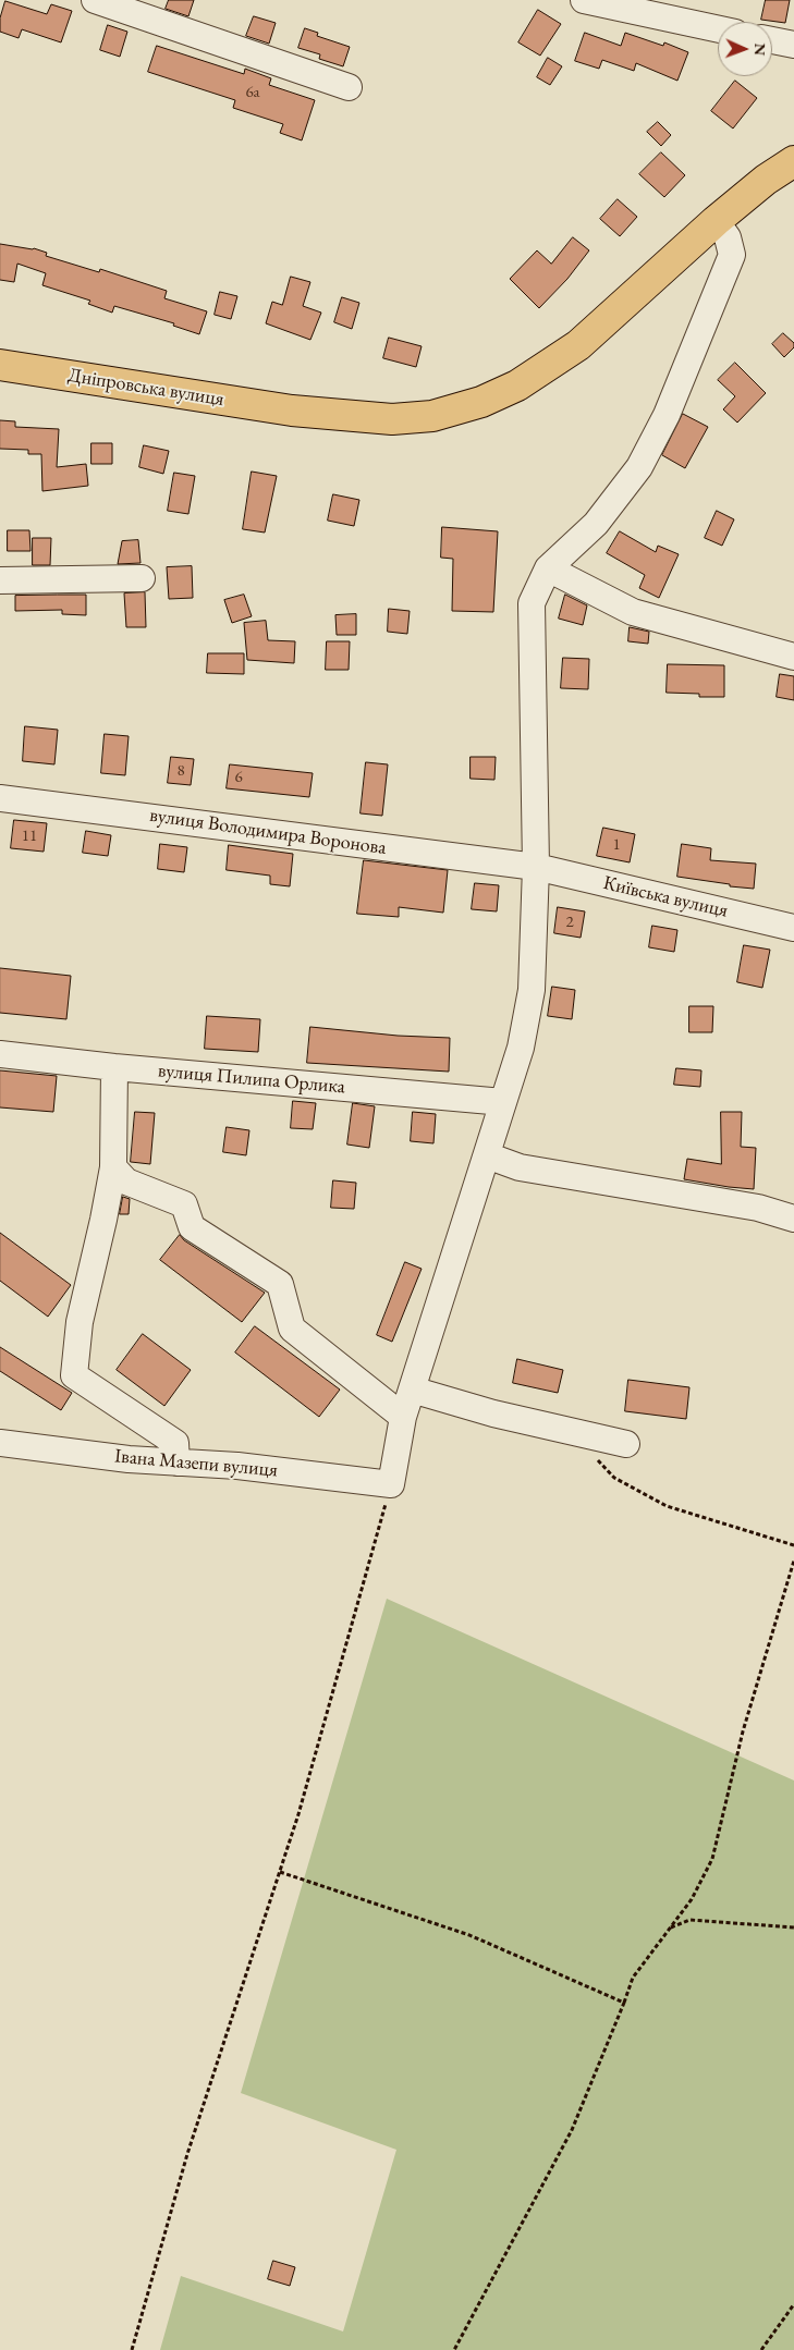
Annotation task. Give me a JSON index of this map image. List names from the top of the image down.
{
  "streets": {
    "highway": ["Дніпровська вулиця"],
    "street": [
      "вулиця Володимира Воронова",
      "Київська вулиця",
      "вулиця Пилипа Орлика",
      "Івана Мазепи вулиця"
    ]
  },
  "crossings": [
    ["вулиця Володимира Воронова", "Київська вулиця"]
  ],
  "house_numbers": [
    "6а",
    "8",
    "6",
    "11",
    "1",
    "2"
  ],
  "north": "right"
}
